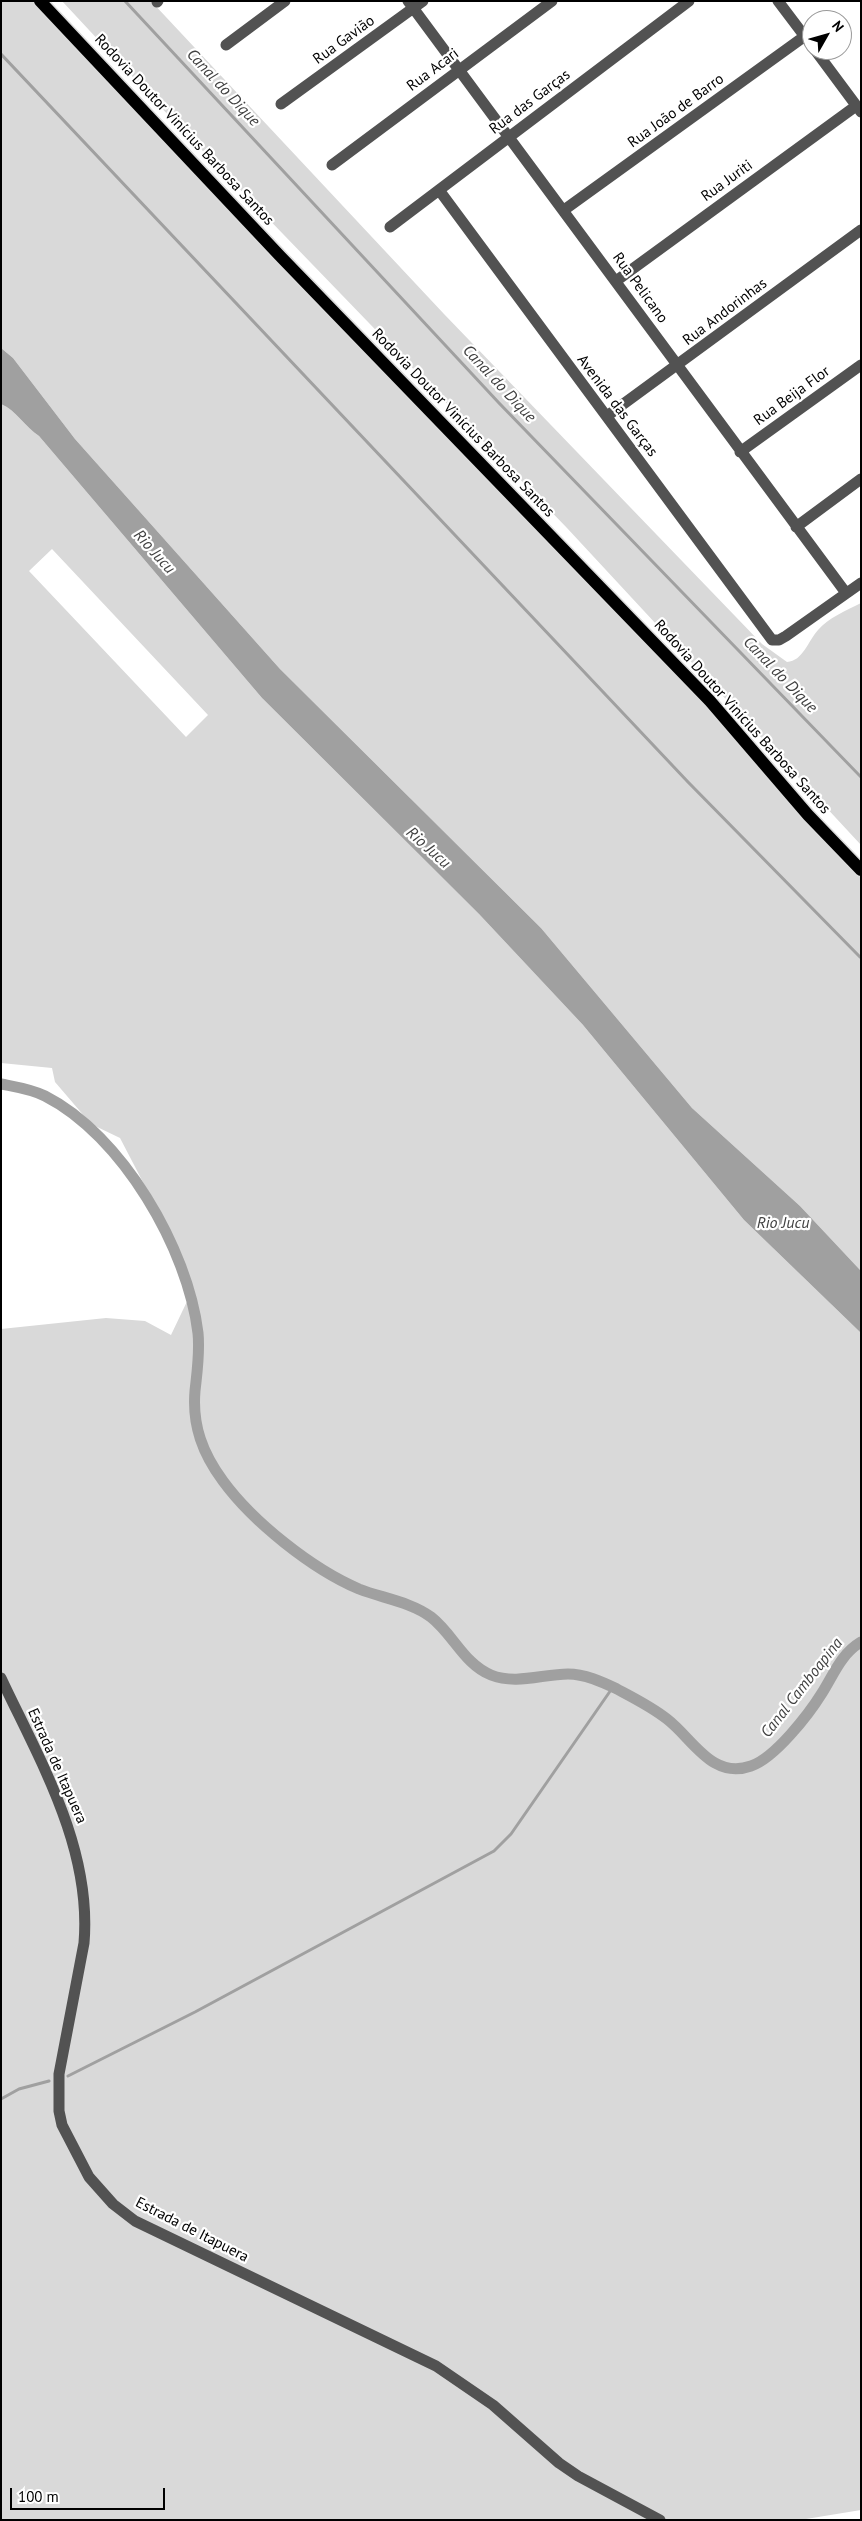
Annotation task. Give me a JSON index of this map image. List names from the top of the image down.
{
  "streets": {
    "main road": ["Rodovia Doutor Vinícius Barbosa Santos"],
    "street": [
      "Rua Gavião",
      "Rua Acari",
      "Rua das Garças",
      "Rua João de Barro",
      "Rua Juriti",
      "Rua Pelicano",
      "Rua Andorinhas",
      "Rua Beija Flor",
      "Avenida das Garças",
      "Estrada de Itapuera"
    ]
  },
  "crossings": [
    ["Rua Gavião", "Rua Pelicano"],
    ["Rua Acari", "Rua Pelicano"],
    ["Rua das Garças", "Rua Pelicano"],
    ["Rua das Garças", "Avenida das Garças"],
    ["Rua João de Barro", "Rua Pelicano"],
    ["Rua Juriti", "Rua Pelicano"],
    ["Rua Pelicano", "Rua Andorinhas"],
    ["Rua Pelicano", "Rua Beija Flor"],
    ["Rua Pelicano", "Avenida das Garças"],
    ["Rua Andorinhas", "Avenida das Garças"]
  ],
  "water": ["Canal do Dique", "Rio Jucu", "Canal Camboapina"],
  "scale_bar": "100 m",
  "north": "top right"
}
